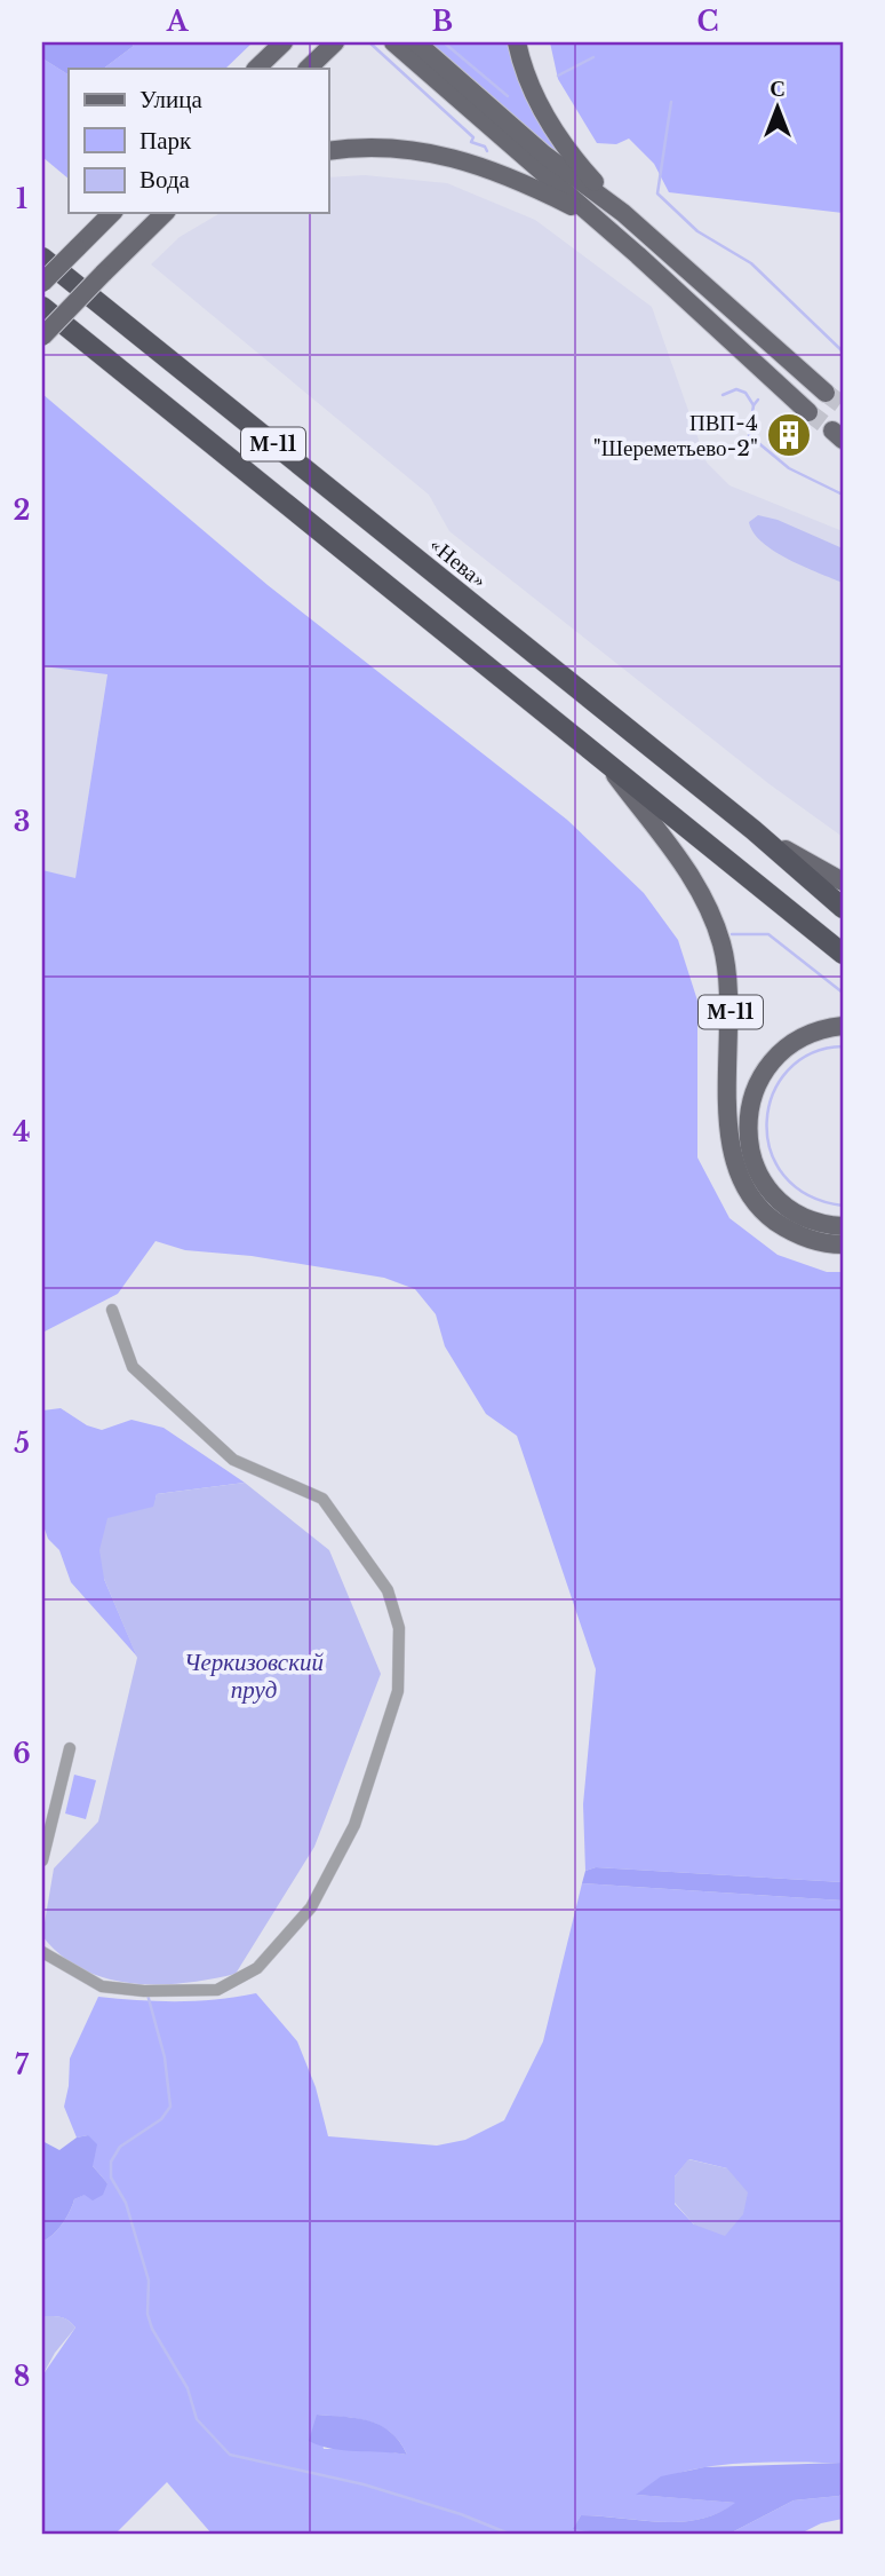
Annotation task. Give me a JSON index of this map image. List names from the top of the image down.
{
  "streets": {
    "highway": ["М-11", "«Нева»"]
  },
  "crossings": [
    ["М-11", "«Нева»"]
  ],
  "water": ["Черкизовский пруд"],
  "places": {
    "building": ["ПВП-4 \"Шереметьево-2\""]
  },
  "legend": ["Улица", "Парк", "Вода"],
  "north": "top",
  "grid": {
    "columns": ["A", "B", "C"],
    "rows": [
      "1",
      "2",
      "3",
      "4",
      "5",
      "6",
      "7",
      "8"
    ]
  }
}
